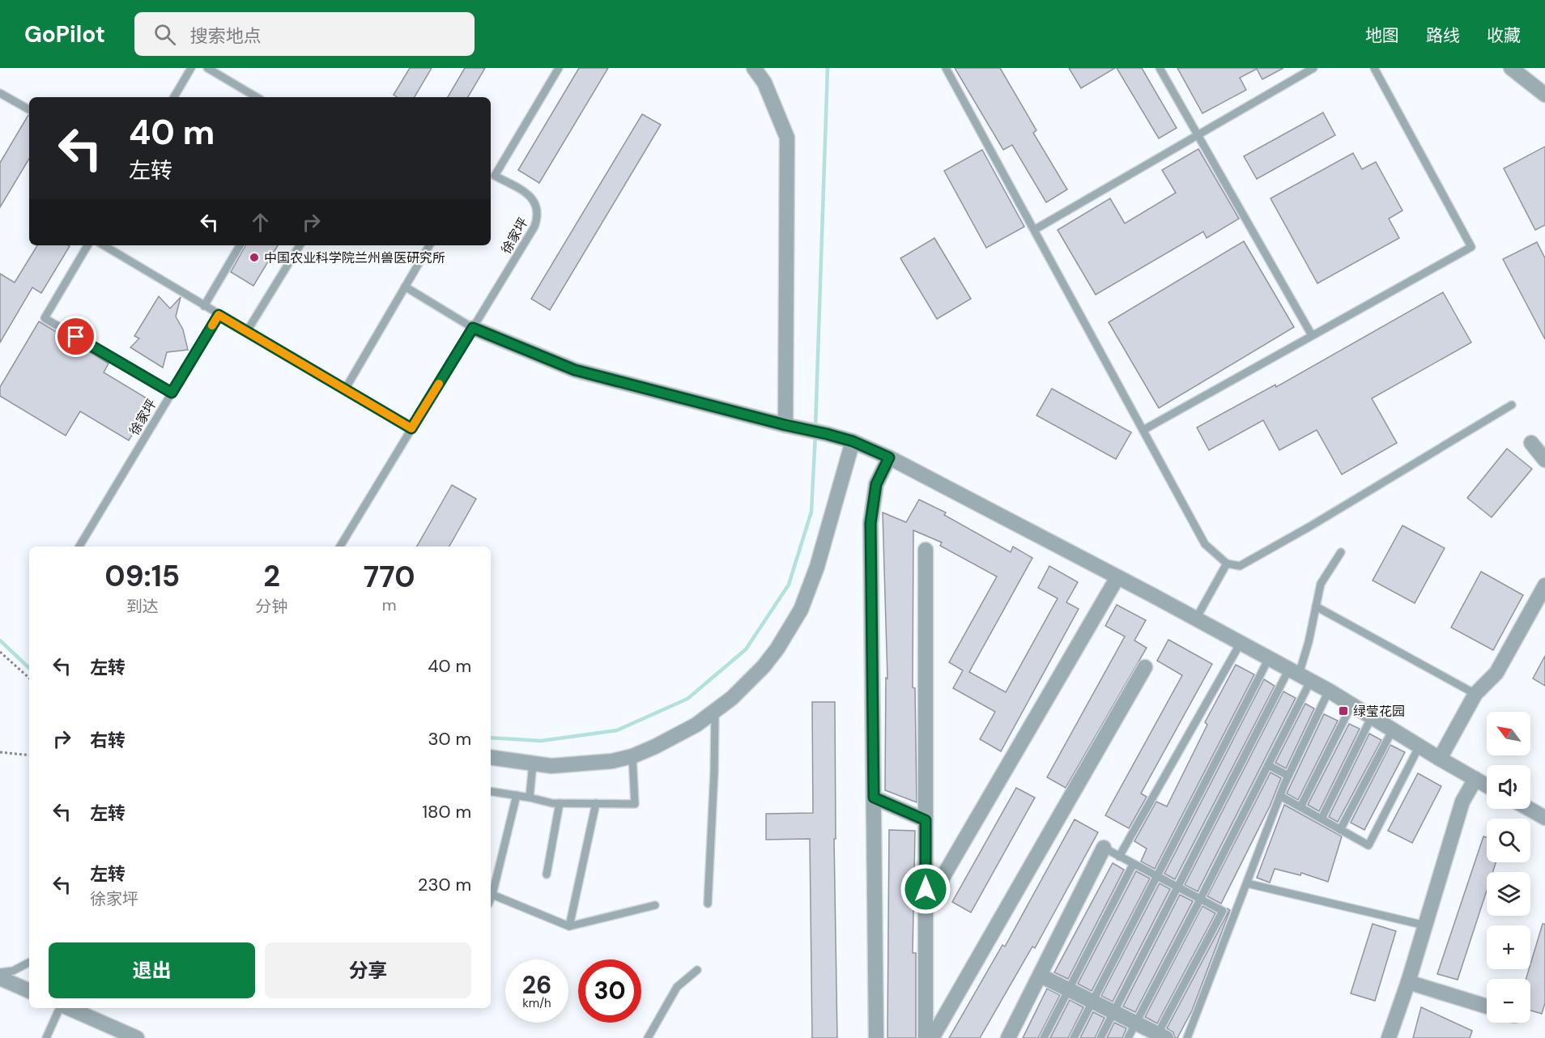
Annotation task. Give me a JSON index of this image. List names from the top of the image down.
{
  "streets": {
    "lane": ["徐家坪"]
  },
  "places": {
    "other": ["中国农业科学院兰州兽医研究所"],
    "transit": ["绿莹花园"]
  },
  "north": "top left",
  "page": {
    "header": "GoPilot",
    "search": "搜索地点",
    "nav": ["地图", "路线", "收藏"],
    "turn": ["40 m", "左转"],
    "eta": [
      "09:15",
      "到达",
      "2",
      "分钟",
      "770",
      "m"
    ],
    "list": [
      {
        "name": "左转",
        "value": "40 m"
      },
      {
        "name": "右转",
        "value": "30 m"
      },
      {
        "name": "左转",
        "value": "180 m"
      },
      {
        "name": "左转",
        "note": "徐家坪",
        "value": "230 m"
      }
    ],
    "map_buttons": ["+", "−"],
    "buttons": ["退出", "分享"],
    "speed": "26 km/h",
    "limit": "30"
  }
}
